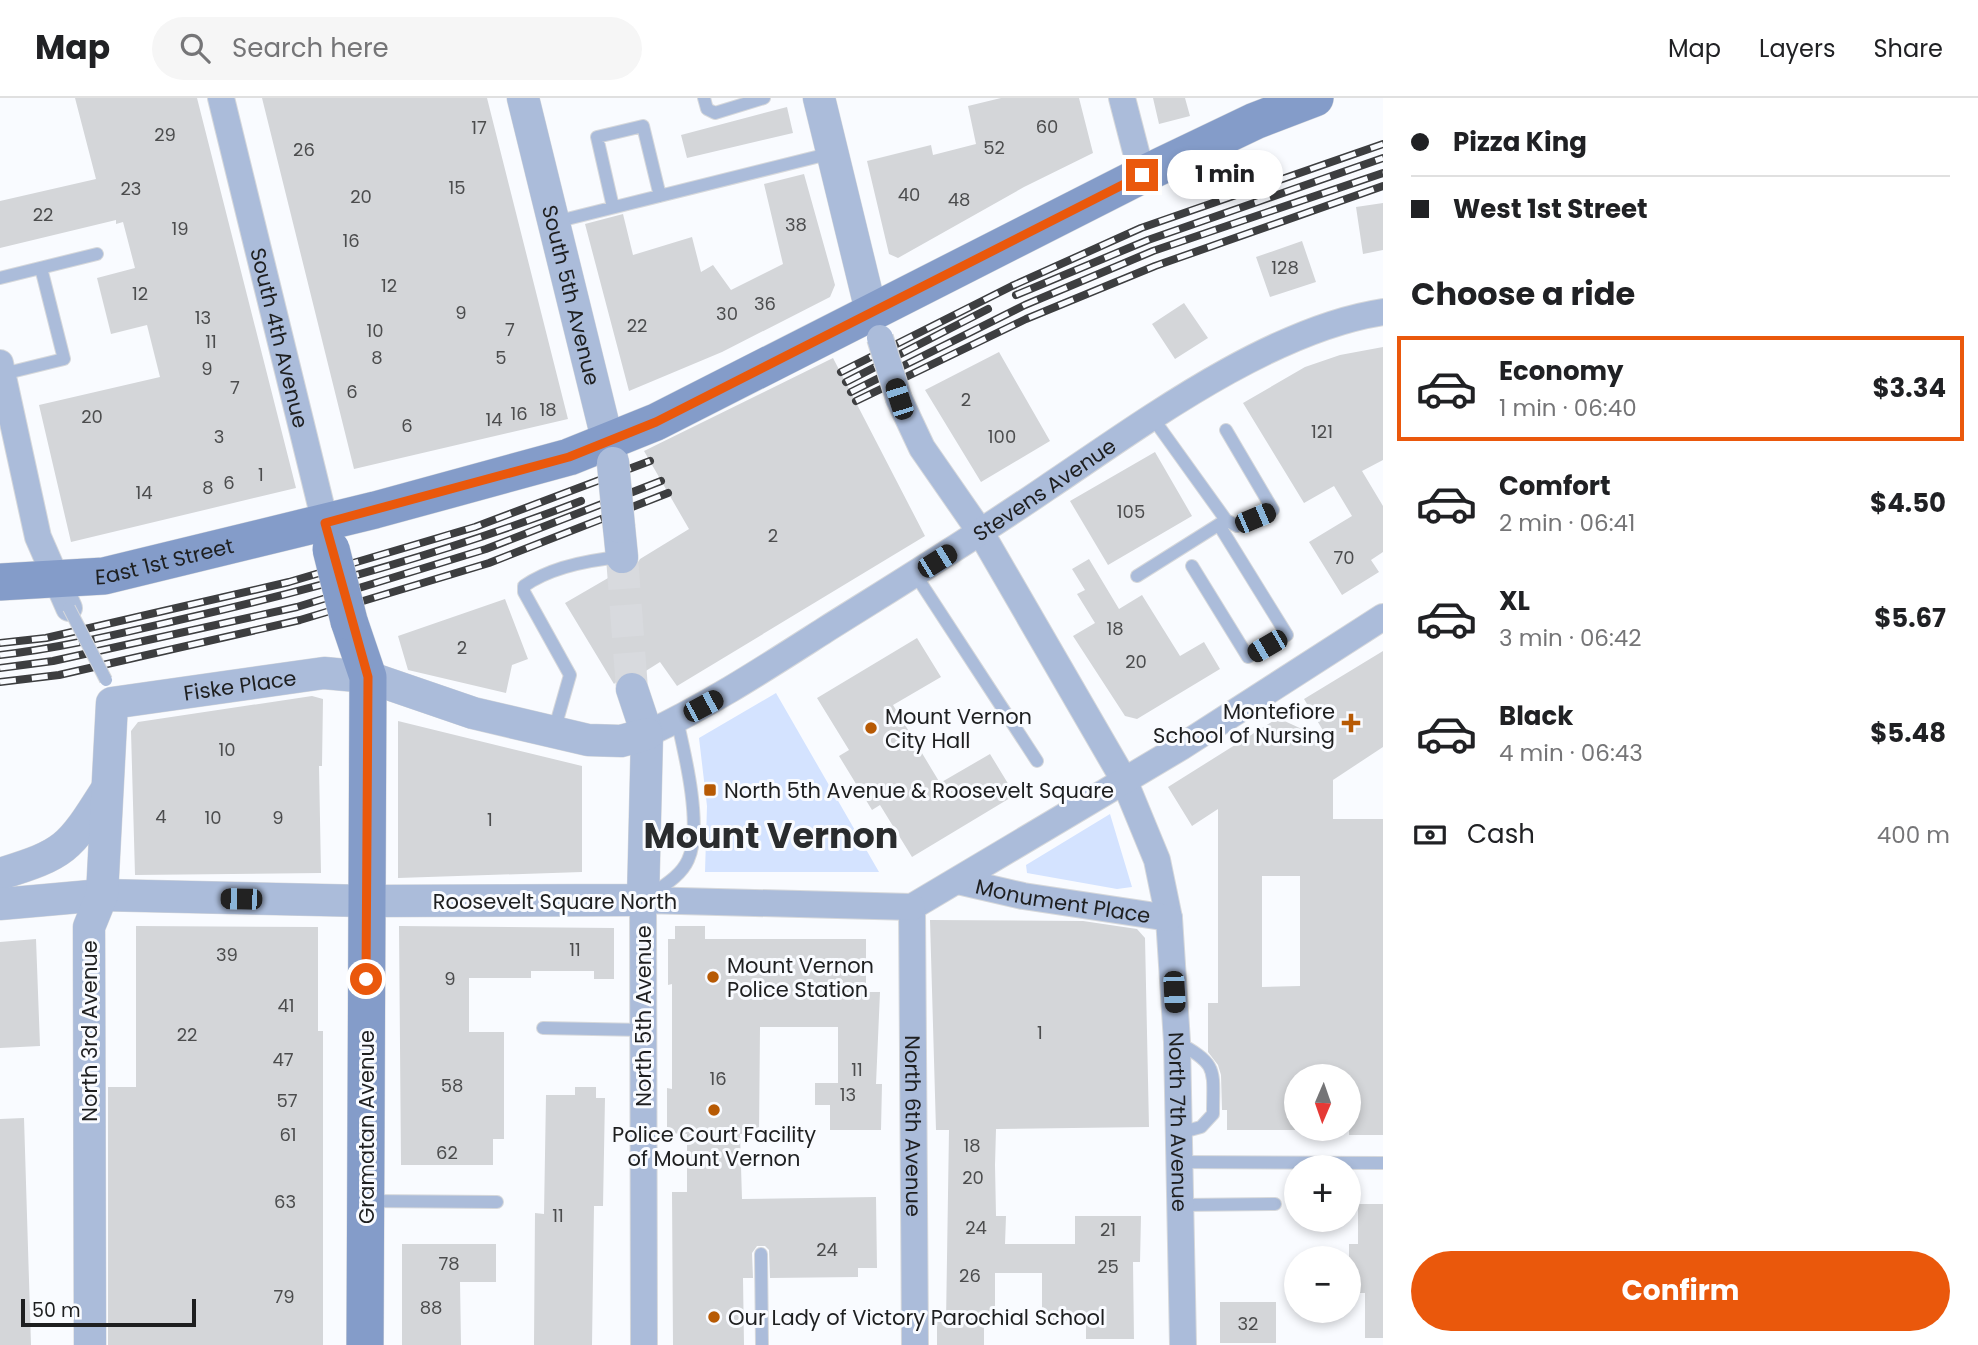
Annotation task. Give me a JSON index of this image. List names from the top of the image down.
{
  "streets": {
    "main road": ["East 1st Street", "Gramatan Avenue"],
    "street": [
      "South 5th Avenue",
      "South 4th Avenue",
      "Stevens Avenue",
      "Fiske Place",
      "Monument Place",
      "Roosevelt Square North",
      "North 5th Avenue",
      "North 3rd Avenue",
      "North 7th Avenue",
      "North 6th Avenue"
    ]
  },
  "crossings": [
    ["South 5th Avenue", "East 1st Street"],
    ["South 4th Avenue", "East 1st Street"],
    ["South 4th Avenue", "Gramatan Avenue"],
    ["Stevens Avenue", "Fiske Place"],
    ["Stevens Avenue", "North 5th Avenue"],
    ["Stevens Avenue", "North 7th Avenue"],
    ["East 1st Street", "North 7th Avenue"],
    ["East 1st Street", "Gramatan Avenue"],
    ["Fiske Place", "North 5th Avenue"],
    ["Fiske Place", "North 3rd Avenue"],
    ["Fiske Place", "Gramatan Avenue"],
    ["Monument Place", "North 7th Avenue"],
    ["Roosevelt Square North", "North 5th Avenue"],
    ["Roosevelt Square North", "North 3rd Avenue"],
    ["Roosevelt Square North", "North 6th Avenue"],
    ["Roosevelt Square North", "Gramatan Avenue"]
  ],
  "districts": ["Mount Vernon"],
  "places": {
    "health": ["Montefiore School of Nursing"],
    "other": [
      "Mount Vernon City Hall",
      "Mount Vernon Police Station",
      "Police Court Facility of Mount Vernon",
      "Our Lady of Victory Parochial School"
    ],
    "transit": ["North 5th Avenue & Roosevelt Square"]
  },
  "house_numbers": [
    "60",
    "17",
    "29",
    "52",
    "26",
    "15",
    "23",
    "40",
    "20",
    "48",
    "22",
    "38",
    "19",
    "16",
    "128",
    "12",
    "12",
    "36",
    "9",
    "30",
    "13",
    "22",
    "7",
    "10",
    "11",
    "8",
    "5",
    "9",
    "7",
    "6",
    "2",
    "18",
    "16",
    "20",
    "14",
    "6",
    "121",
    "3",
    "100",
    "1",
    "6",
    "8",
    "14",
    "105",
    "2",
    "70",
    "18",
    "2",
    "20",
    "10",
    "4",
    "10",
    "9",
    "1",
    "11",
    "39",
    "9",
    "41",
    "1",
    "22",
    "47",
    "11",
    "16",
    "58",
    "13",
    "57",
    "61",
    "18",
    "62",
    "20",
    "63",
    "11",
    "24",
    "21",
    "24",
    "78",
    "25",
    "26",
    "79",
    "88",
    "32"
  ],
  "scale_bar": "50 m",
  "north": "bottom",
  "page": {
    "header": "Map",
    "search": "Search here",
    "nav": ["Map", "Layers", "Share"],
    "banner": ["Pizza King", "West 1st Street"],
    "bubble": "1 min",
    "heading": "Choose a ride",
    "list": [
      {
        "name": "Economy",
        "note": "1 min · 06:40",
        "value": "$3.34"
      },
      {
        "name": "Comfort",
        "note": "2 min · 06:41",
        "value": "$4.50"
      },
      {
        "name": "XL",
        "note": "3 min · 06:42",
        "value": "$5.67"
      },
      {
        "name": "Black",
        "note": "4 min · 06:43",
        "value": "$5.48"
      }
    ],
    "pay": ["Cash", "400 m"],
    "map_buttons": ["+", "−"],
    "buttons": "Confirm",
    "scale": "50 m"
  }
}
